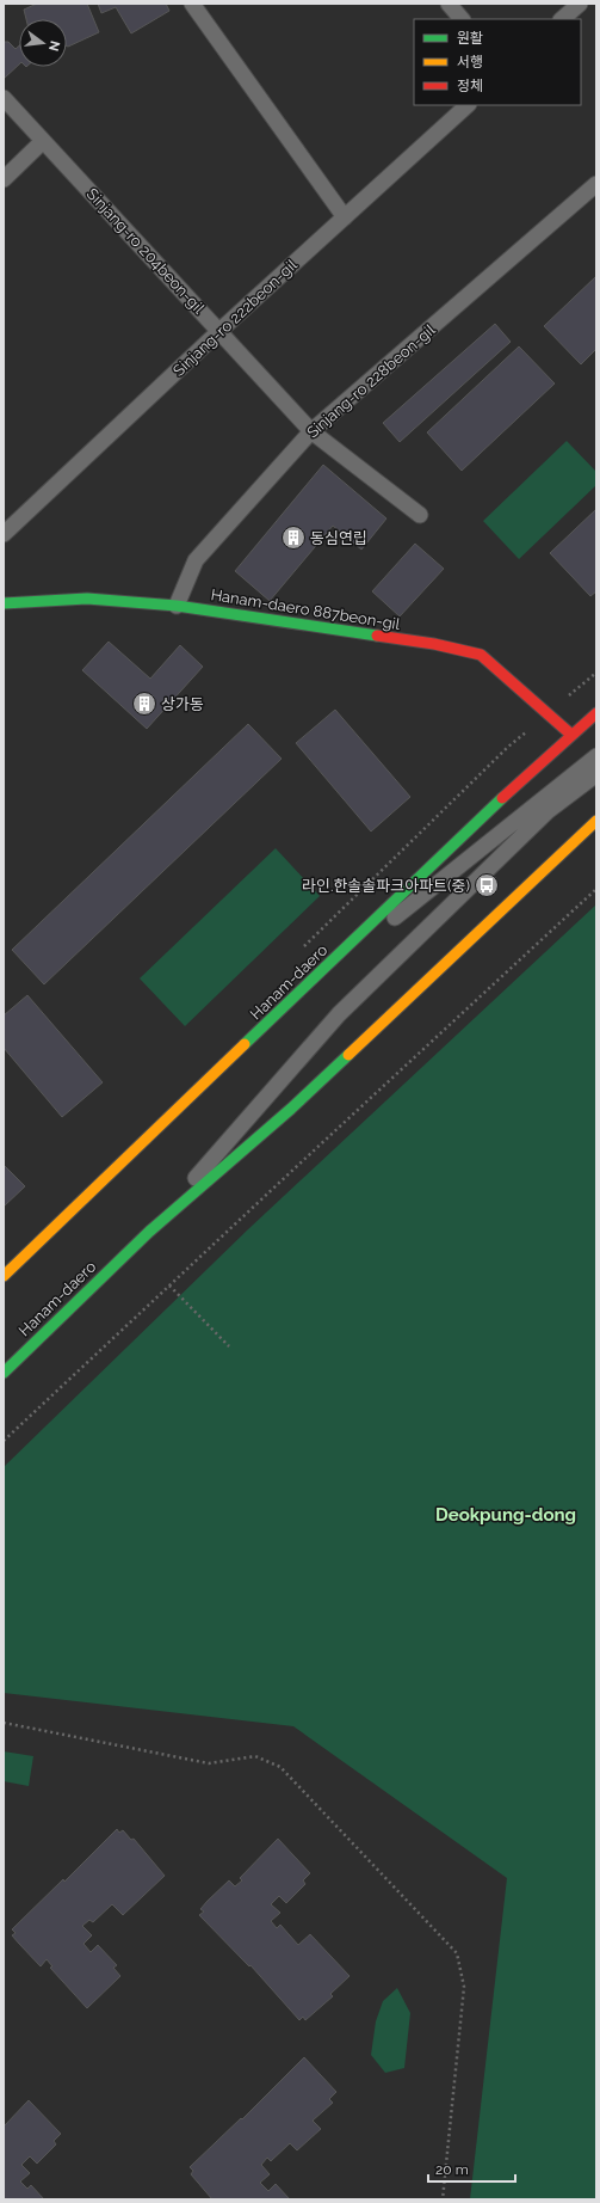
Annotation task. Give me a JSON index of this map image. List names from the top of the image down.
{
  "streets": {
    "main road": ["Hanam-daero 887beon-gil", "Hanam-daero"],
    "lane": ["Sinjang-ro 204beon-gil", "Sinjang-ro 222beon-gil", "Sinjang-ro 228beon-gil"]
  },
  "crossings": [
    ["Sinjang-ro 204beon-gil", "Sinjang-ro 222beon-gil"],
    ["Sinjang-ro 204beon-gil", "Sinjang-ro 228beon-gil"],
    ["Sinjang-ro 228beon-gil", "Hanam-daero 887beon-gil"],
    ["Hanam-daero 887beon-gil", "Hanam-daero"]
  ],
  "districts": ["Deokpung-dong"],
  "places": {
    "building": ["동심연립", "상가동"],
    "bus stop": ["라인.한솔솔파크아파트(중)"]
  },
  "legend": ["원활", "서행", "정체"],
  "scale_bar": "20 m",
  "north": "right"
}
